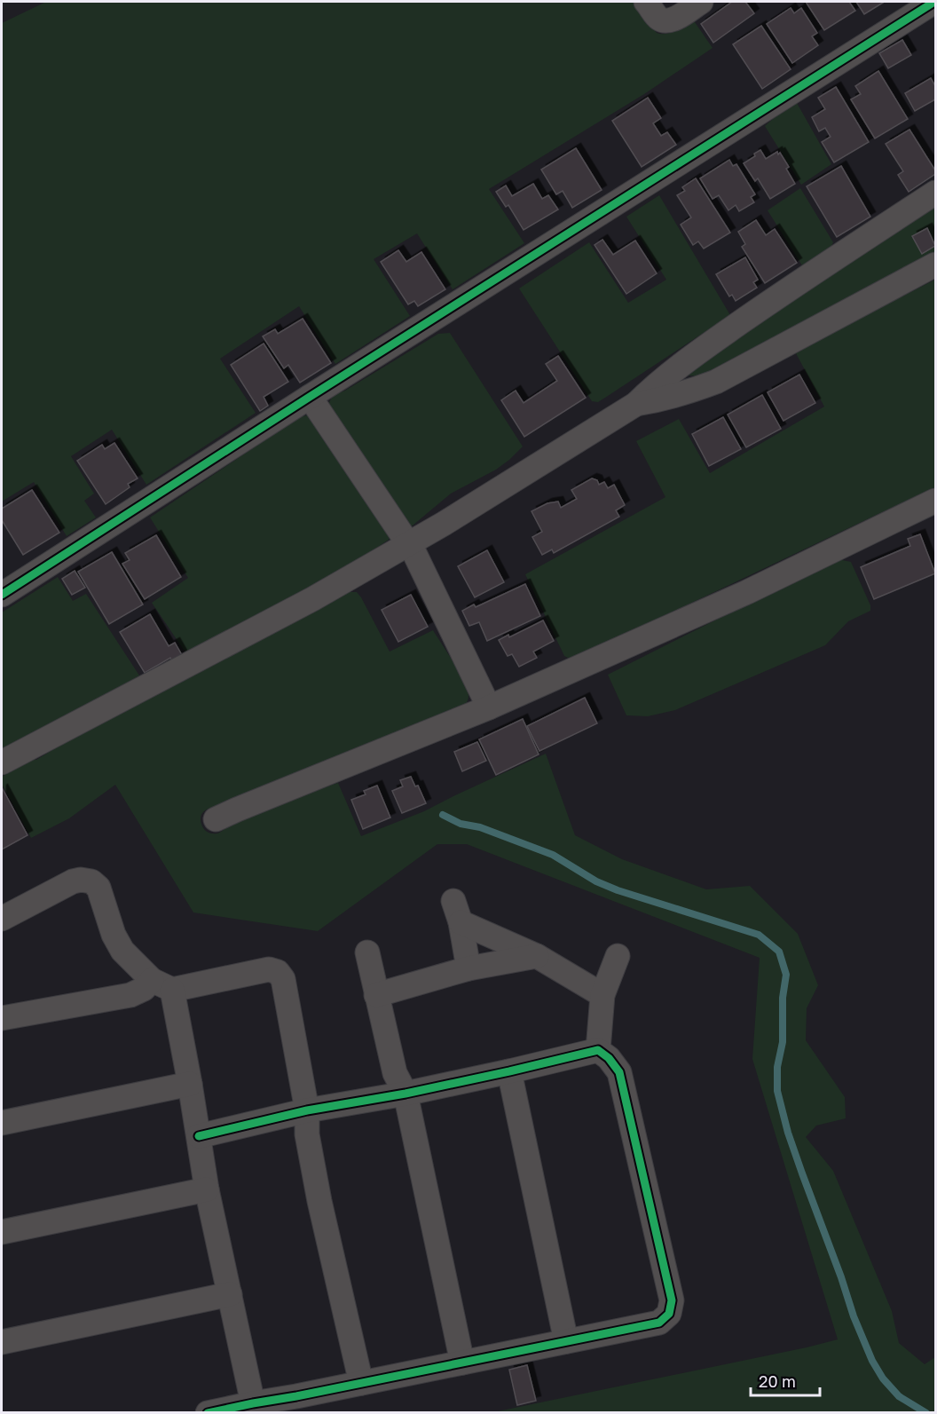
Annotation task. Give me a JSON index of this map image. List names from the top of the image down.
{
  "scale_bar": "20 m"
}
